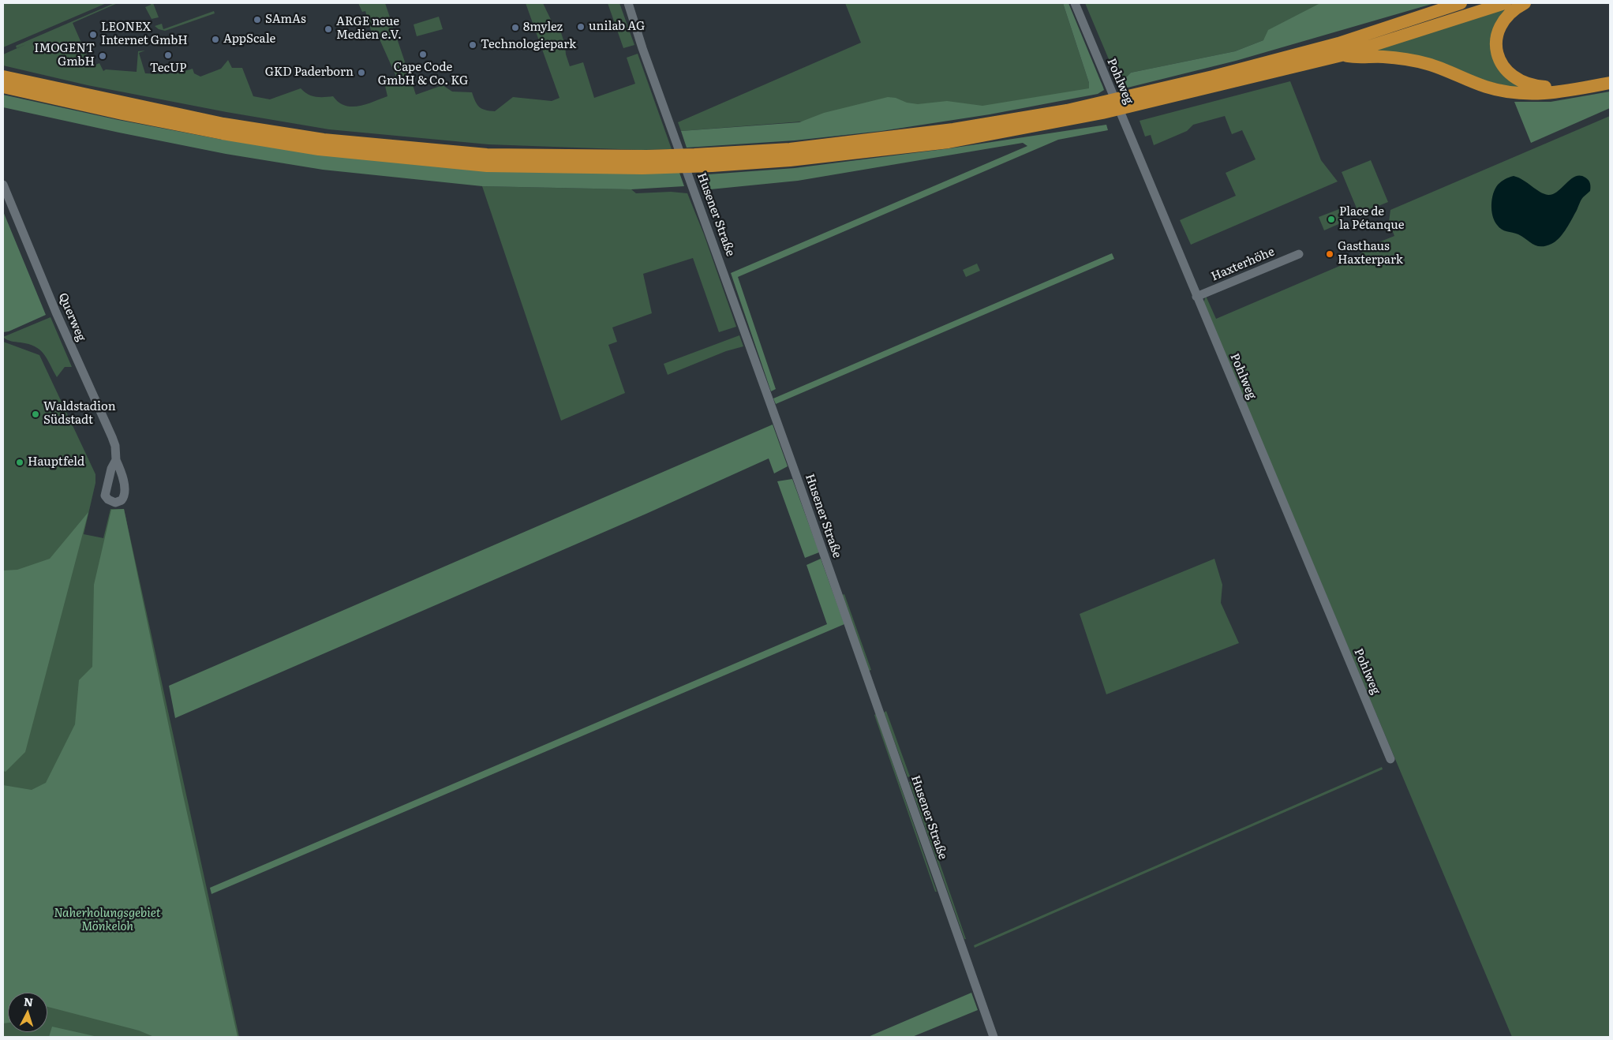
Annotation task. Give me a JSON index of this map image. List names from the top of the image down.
{
  "streets": {
    "street": [
      "Pohlweg",
      "Husener Straße",
      "Haxterhöhe",
      "Querweg"
    ]
  },
  "crossings": [
    ["Pohlweg", "Haxterhöhe"]
  ],
  "parks": ["Naherholungsgebiet Mönkeloh"],
  "places": [
    "SAmAs",
    "unilab AG",
    "8mylez",
    "ARGE neue Medien e.V.",
    "LEONEX Internet GmbH",
    "AppScale",
    "Technologiepark",
    "Cape Code GmbH & Co. KG",
    "TecUP",
    "IMOGENT GmbH",
    "GKD Paderborn",
    "Place de la Pétanque",
    "Gasthaus Haxterpark",
    "Waldstadion Südstadt",
    "Hauptfeld"
  ],
  "north": "top"
}
